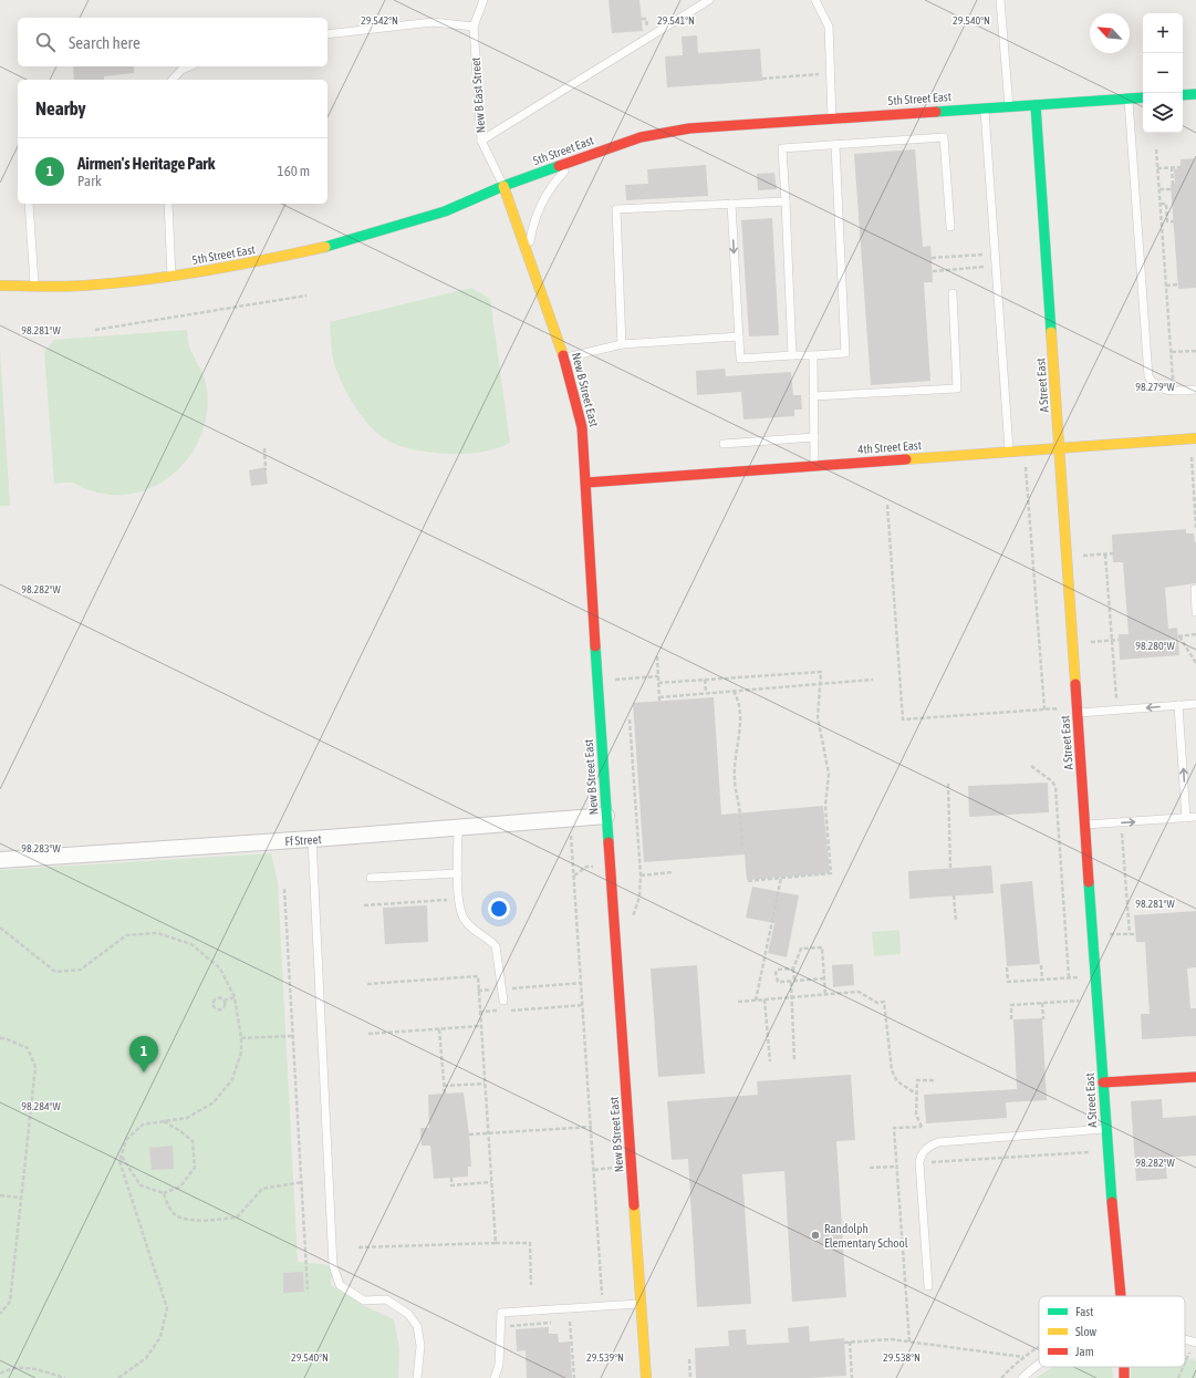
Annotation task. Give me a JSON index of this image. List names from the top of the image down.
{
  "streets": {
    "street": [
      "5th Street East",
      "A Street East",
      "New B Street East",
      "4th Street East",
      "Ff Street"
    ],
    "lane": ["New B East Street"]
  },
  "crossings": [
    ["New B East Street", "5th Street East"],
    ["New B East Street", "New B Street East"],
    ["5th Street East", "A Street East"],
    ["5th Street East", "New B Street East"],
    ["A Street East", "4th Street East"],
    ["New B Street East", "4th Street East"],
    ["New B Street East", "Ff Street"]
  ],
  "places": ["Randolph Elementary School"],
  "legend": ["Fast", "Slow", "Jam"],
  "north": "top left",
  "page": {
    "map_buttons": ["+", "−"],
    "search": "Search here",
    "heading": "Nearby",
    "list": [
      {
        "mark": "1",
        "name": "Airmen's Heritage Park",
        "note": "Park",
        "value": "160 m"
      }
    ],
    "pins": "1"
  },
  "coordinates": [
    "29.542°N",
    "29.541°N",
    "29.540°N",
    "98.281°W",
    "98.279°W",
    "98.282°W",
    "98.280°W",
    "98.283°W",
    "98.284°W",
    "29.539°N",
    "29.538°N"
  ]
}
